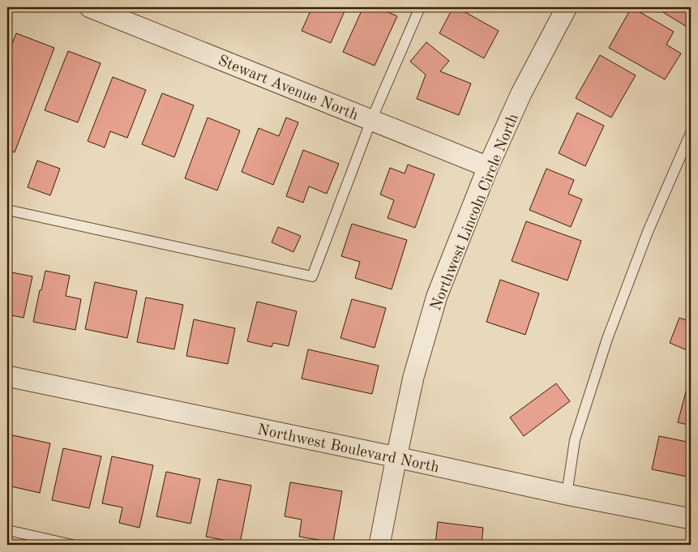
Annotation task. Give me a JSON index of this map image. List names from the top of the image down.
{
  "streets": {
    "street": ["Stewart Avenue North", "Northwest Lincoln Circle North", "Northwest Boulevard North"]
  },
  "crossings": [
    ["Stewart Avenue North", "Northwest Lincoln Circle North"],
    ["Northwest Lincoln Circle North", "Northwest Boulevard North"]
  ]
}
